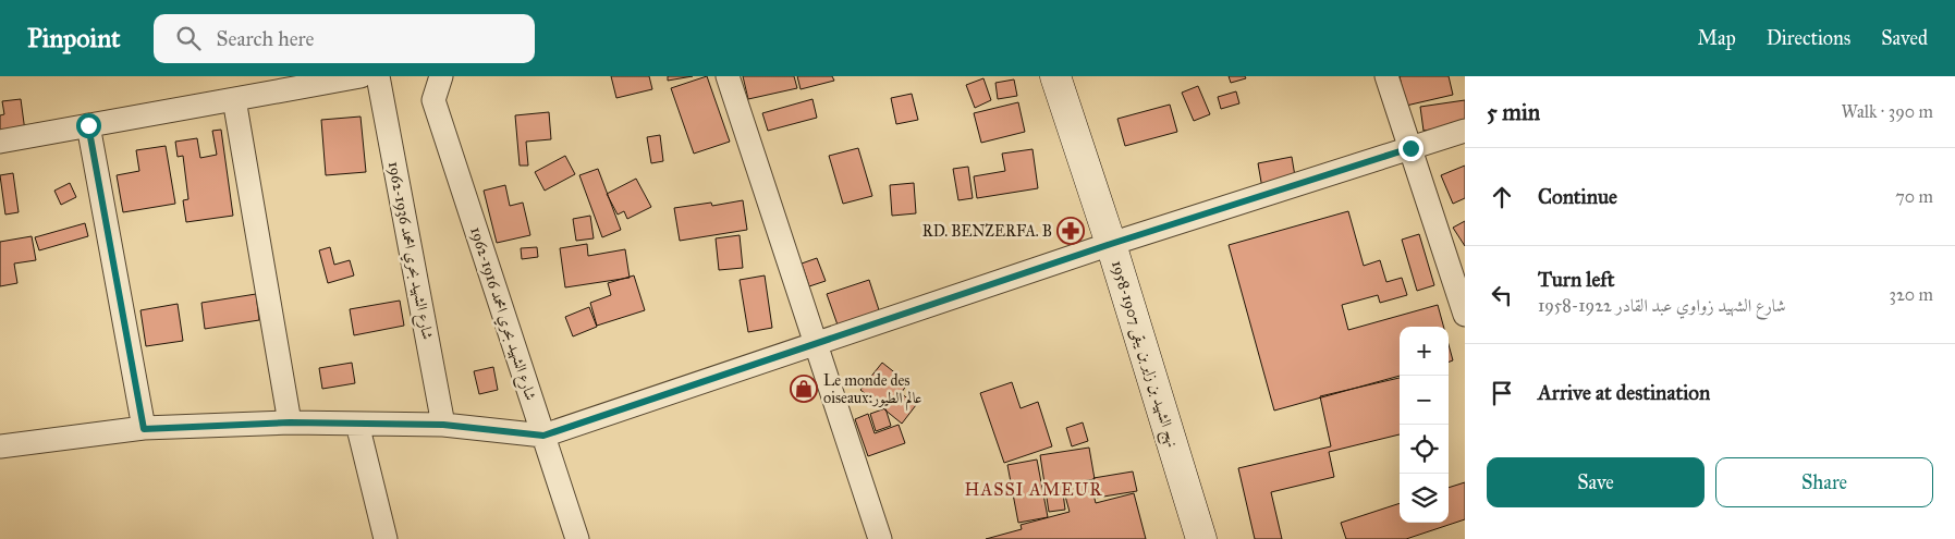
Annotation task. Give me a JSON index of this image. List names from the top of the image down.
{
  "streets": {
    "main road": ["نهج الشهيد بن زاير بن يبقى 1907-1958"],
    "street": ["شارع الشهيد بحري امحمد 1936-1962", "شارع الشهيد بحري امحمد 1916-1962"]
  },
  "districts": ["HASSI AMEUR"],
  "places": {
    "pharmacy": ["RD. BENZERFA. B"],
    "shop": ["Le monde des oiseaux;عالم الطيور"]
  },
  "page": {
    "header": "Pinpoint",
    "search": "Search here",
    "nav": ["Map", "Directions", "Saved"],
    "heading": ["5 min", "Walk · 390 m"],
    "list": [
      ["Continue", "70 m"],
      ["Turn left", "شارع الشهيد زواوي عبد القادر 1922-1958", "320 m"],
      "Arrive at destination"
    ],
    "map_buttons": ["+", "−"],
    "buttons": ["Save", "Share"]
  }
}
